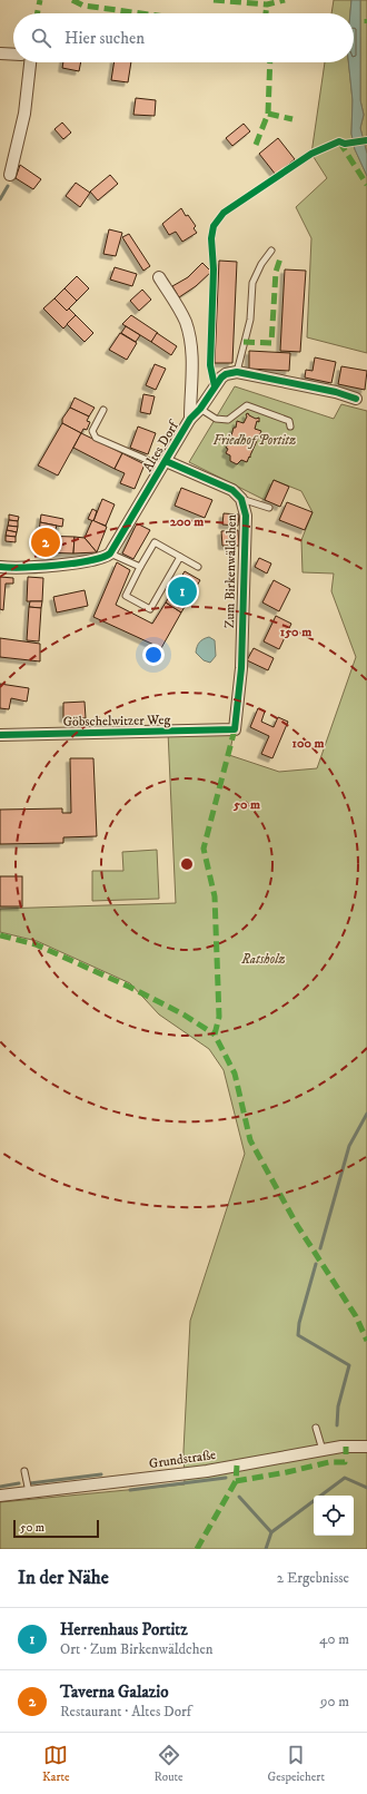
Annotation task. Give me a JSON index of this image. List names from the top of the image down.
{
  "streets": {
    "street": [
      "Altes Dorf",
      "Zum Birkenwäldchen",
      "Göbschelwitzer Weg",
      "Grundstraße"
    ]
  },
  "crossings": [
    ["Altes Dorf", "Zum Birkenwäldchen"],
    ["Zum Birkenwäldchen", "Göbschelwitzer Weg"]
  ],
  "parks": ["Friedhof Portitz", "Ratsholz"],
  "scale_bar": "50 m",
  "page": {
    "search": "Hier suchen",
    "pins": ["2", "1"],
    "scale": "50 m",
    "heading": ["In der Nähe", "2 Ergebnisse"],
    "list": [
      {
        "mark": "1",
        "name": "Herrenhaus Portitz",
        "note": "Ort · Zum Birkenwäldchen",
        "value": "40 m"
      },
      {
        "mark": "2",
        "name": "Taverna Galazio",
        "note": "Restaurant · Altes Dorf",
        "value": "90 m"
      }
    ],
    "nav": ["Karte", "Route", "Gespeichert"]
  },
  "rings": [
    "200 m",
    "150 m",
    "100 m",
    "50 m"
  ]
}
